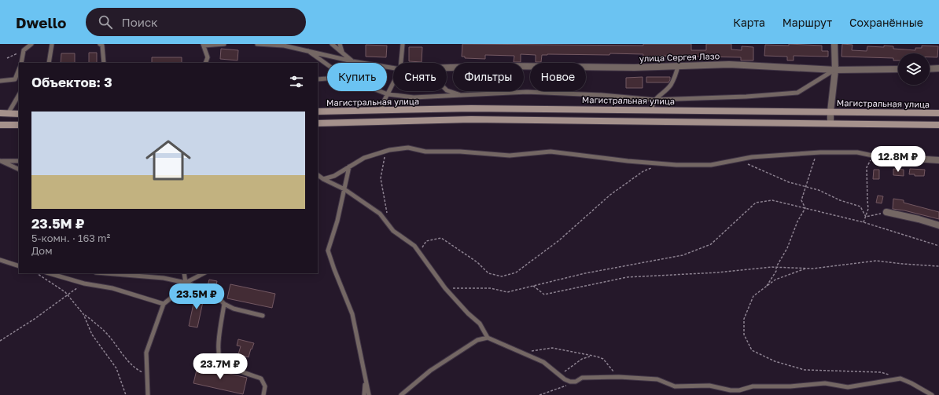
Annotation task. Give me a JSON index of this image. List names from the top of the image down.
{
  "streets": {
    "main road": ["Магистральная улица"],
    "street": ["улица Сергея Лазо"]
  },
  "page": {
    "header": "Dwello",
    "search": "Поиск",
    "nav": ["Карта", "Маршрут", "Сохранённые"],
    "chip": [
      "Купить",
      "Снять",
      "Фильтры",
      "Новое"
    ],
    "heading": "Объектов: 3",
    "list": [
      {
        "name": "23.5M ₽",
        "note": "5-комн. · 163 m² · Дом"
      }
    ],
    "price": ["12.8M ₽", "23.5M ₽", "23.7M ₽"]
  }
}
